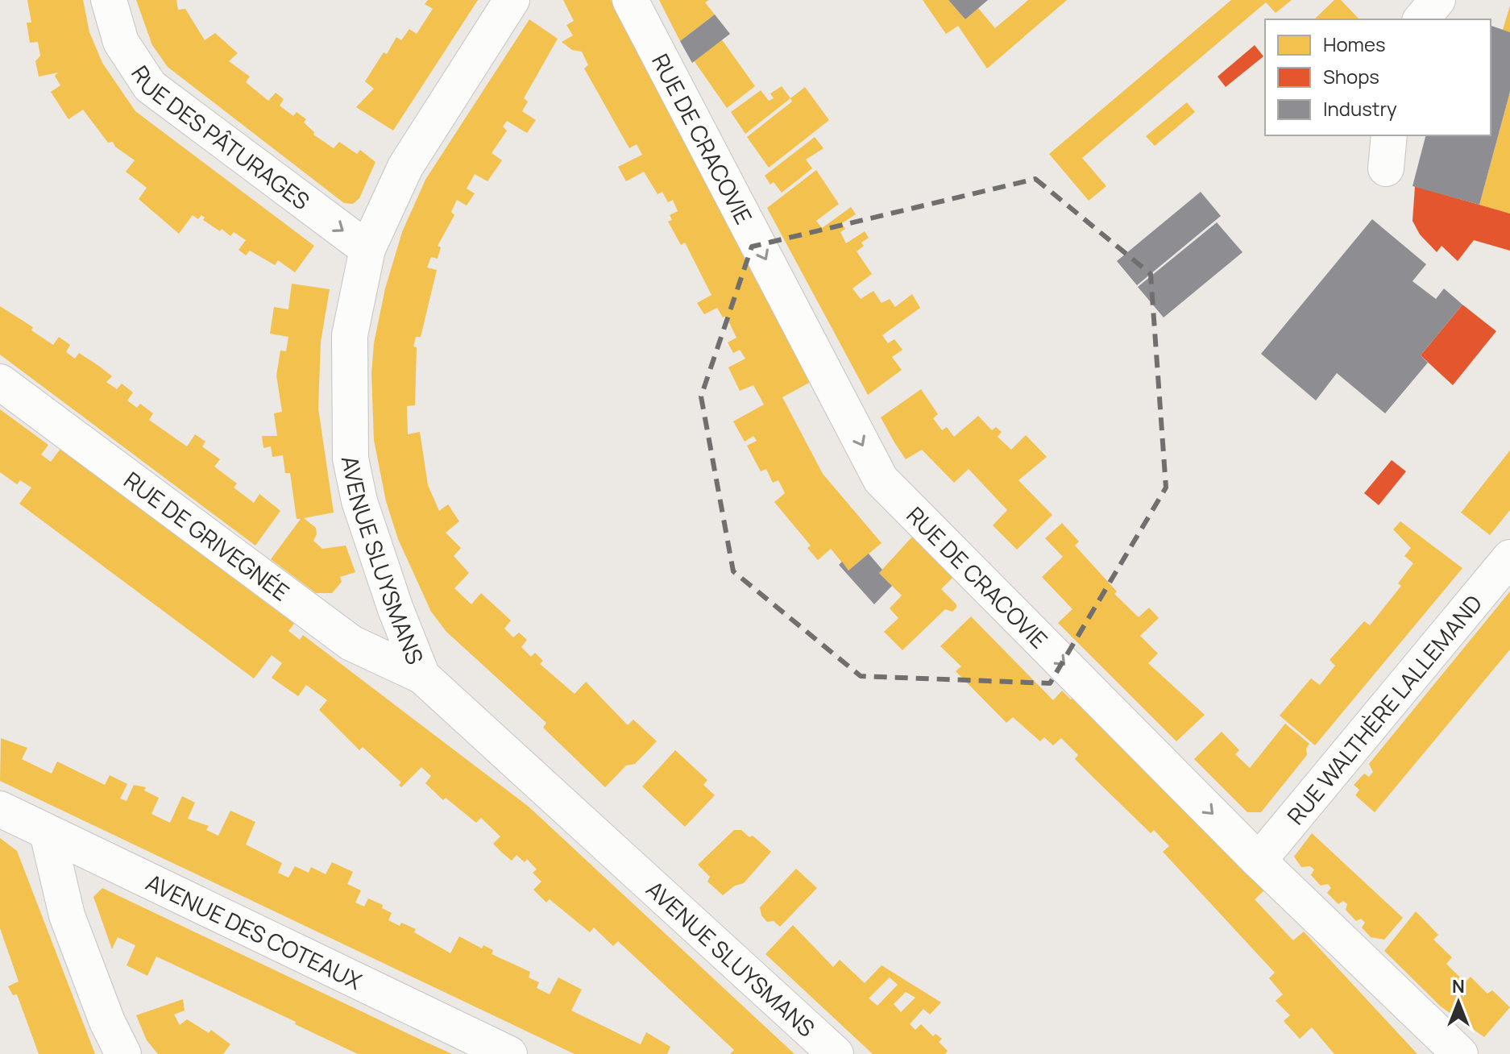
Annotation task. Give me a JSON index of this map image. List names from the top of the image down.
{
  "streets": {
    "street": [
      "RUE DES PÂTURAGES",
      "RUE DE CRACOVIE",
      "RUE DE GRIVEGNÉE",
      "AVENUE SLUYSMANS",
      "RUE WALTHÈRE LALLEMAND",
      "AVENUE DES COTEAUX"
    ]
  },
  "crossings": [
    ["RUE DES PÂTURAGES", "AVENUE SLUYSMANS"],
    ["RUE DE CRACOVIE", "RUE WALTHÈRE LALLEMAND"],
    ["RUE DE GRIVEGNÉE", "AVENUE SLUYSMANS"]
  ],
  "one_way": ["RUE DES PÂTURAGES", "RUE DE CRACOVIE"],
  "legend": ["Homes", "Shops", "Industry"],
  "north": "top"
}
